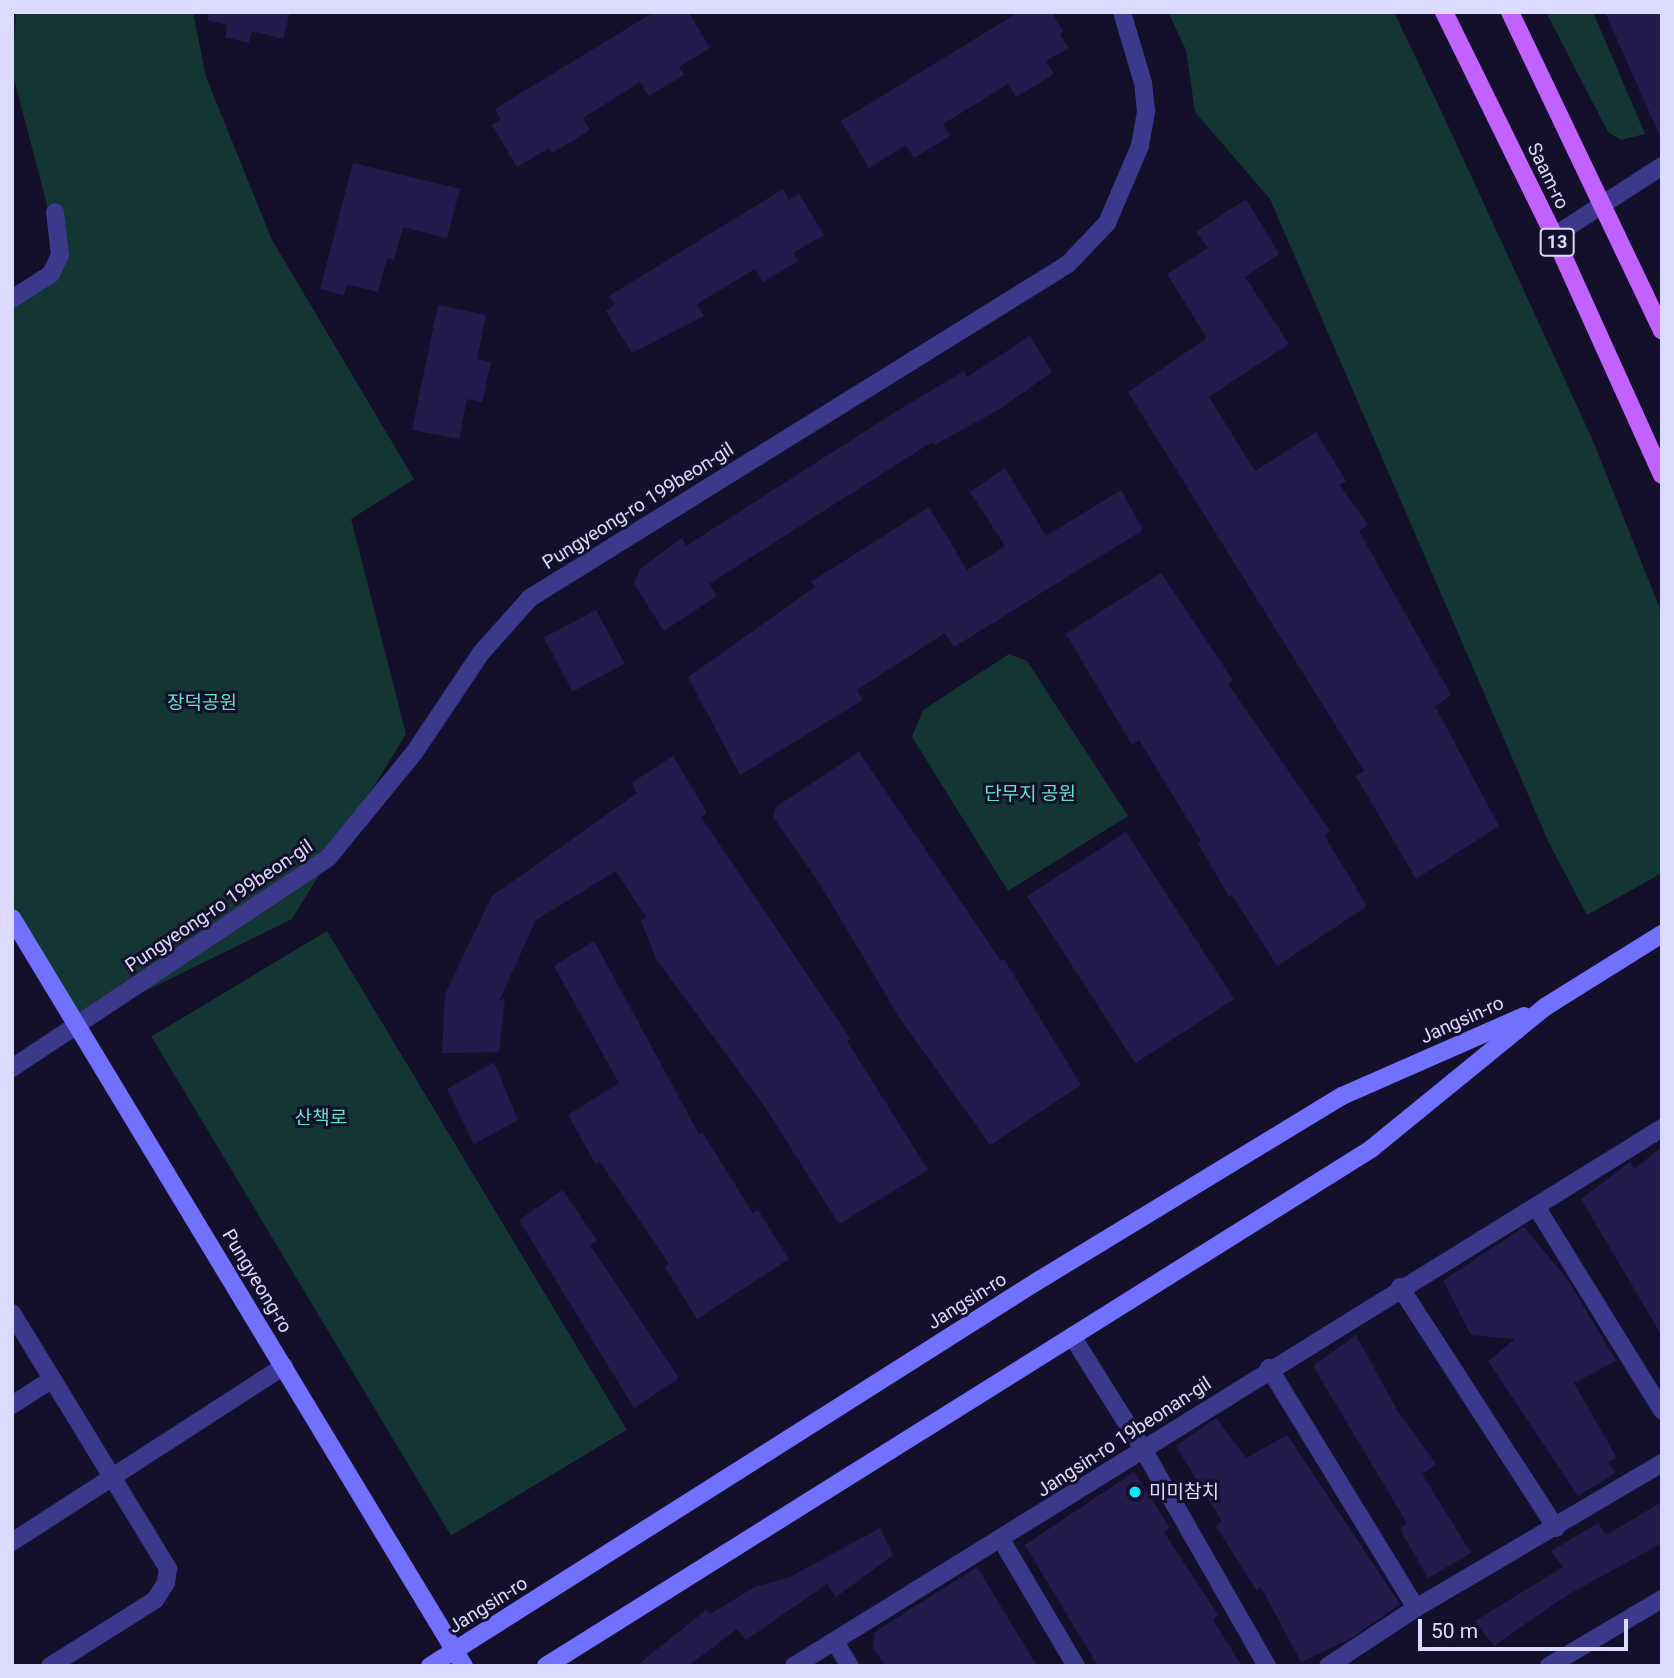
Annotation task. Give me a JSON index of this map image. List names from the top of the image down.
{
  "streets": {
    "main road": [
      "Saam-ro",
      "13",
      "Jangsin-ro",
      "Pungyeong-ro"
    ],
    "street": ["Pungyeong-ro 199beon-gil", "Jangsin-ro 19beonan-gil"]
  },
  "crossings": [
    ["Pungyeong-ro 199beon-gil", "Pungyeong-ro"],
    ["Jangsin-ro", "Pungyeong-ro"]
  ],
  "parks": ["장덕공원", "단무지 공원", "산책로"],
  "places": ["미미참치"],
  "scale_bar": "50 m"
}
